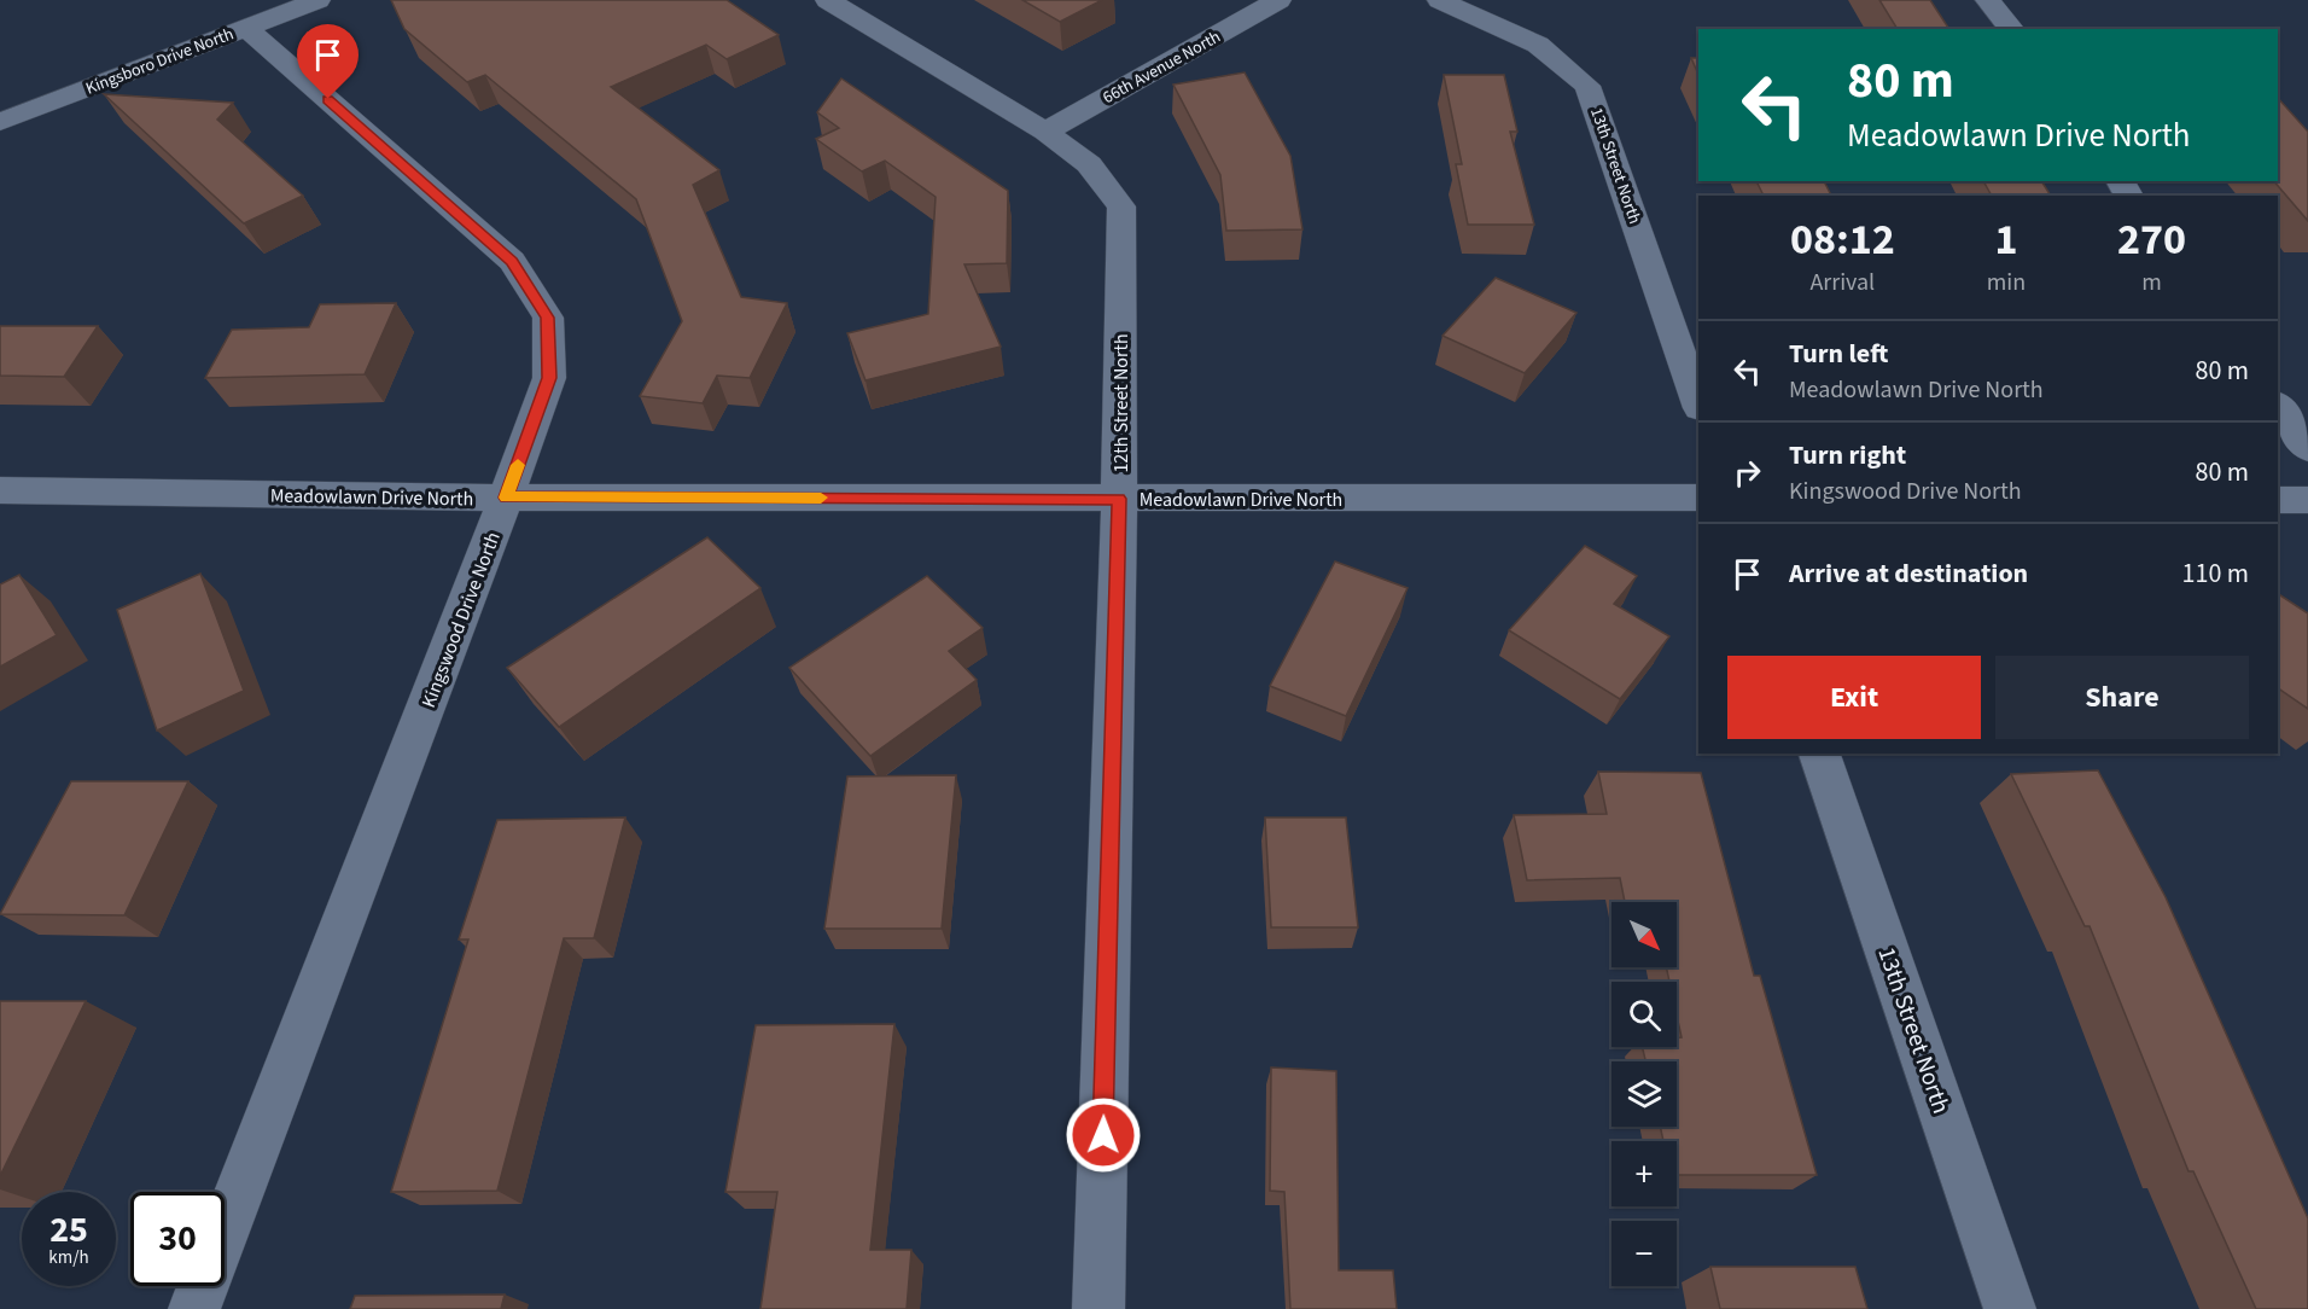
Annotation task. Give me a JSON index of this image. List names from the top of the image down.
{
  "streets": {
    "street": [
      "Kingsboro Drive North",
      "66th Avenue North",
      "13th Street North",
      "12th Street North",
      "Meadowlawn Drive North",
      "Kingswood Drive North"
    ]
  },
  "crossings": [
    ["Kingsboro Drive North", "Kingswood Drive North"],
    ["66th Avenue North", "12th Street North"],
    ["12th Street North", "Meadowlawn Drive North"],
    ["Meadowlawn Drive North", "Kingswood Drive North"]
  ],
  "north": "bottom right",
  "page": {
    "turn": ["80 m", "Meadowlawn Drive North"],
    "eta": [
      "08:12",
      "Arrival",
      "1",
      "min",
      "270",
      "m"
    ],
    "list": [
      {
        "name": "Turn left",
        "note": "Meadowlawn Drive North",
        "value": "80 m"
      },
      {
        "name": "Turn right",
        "note": "Kingswood Drive North",
        "value": "80 m"
      },
      {
        "name": "Arrive at destination",
        "value": "110 m"
      }
    ],
    "buttons": ["Exit", "Share"],
    "map_buttons": ["+", "−"],
    "speed": "25 km/h",
    "limit": "30"
  }
}
